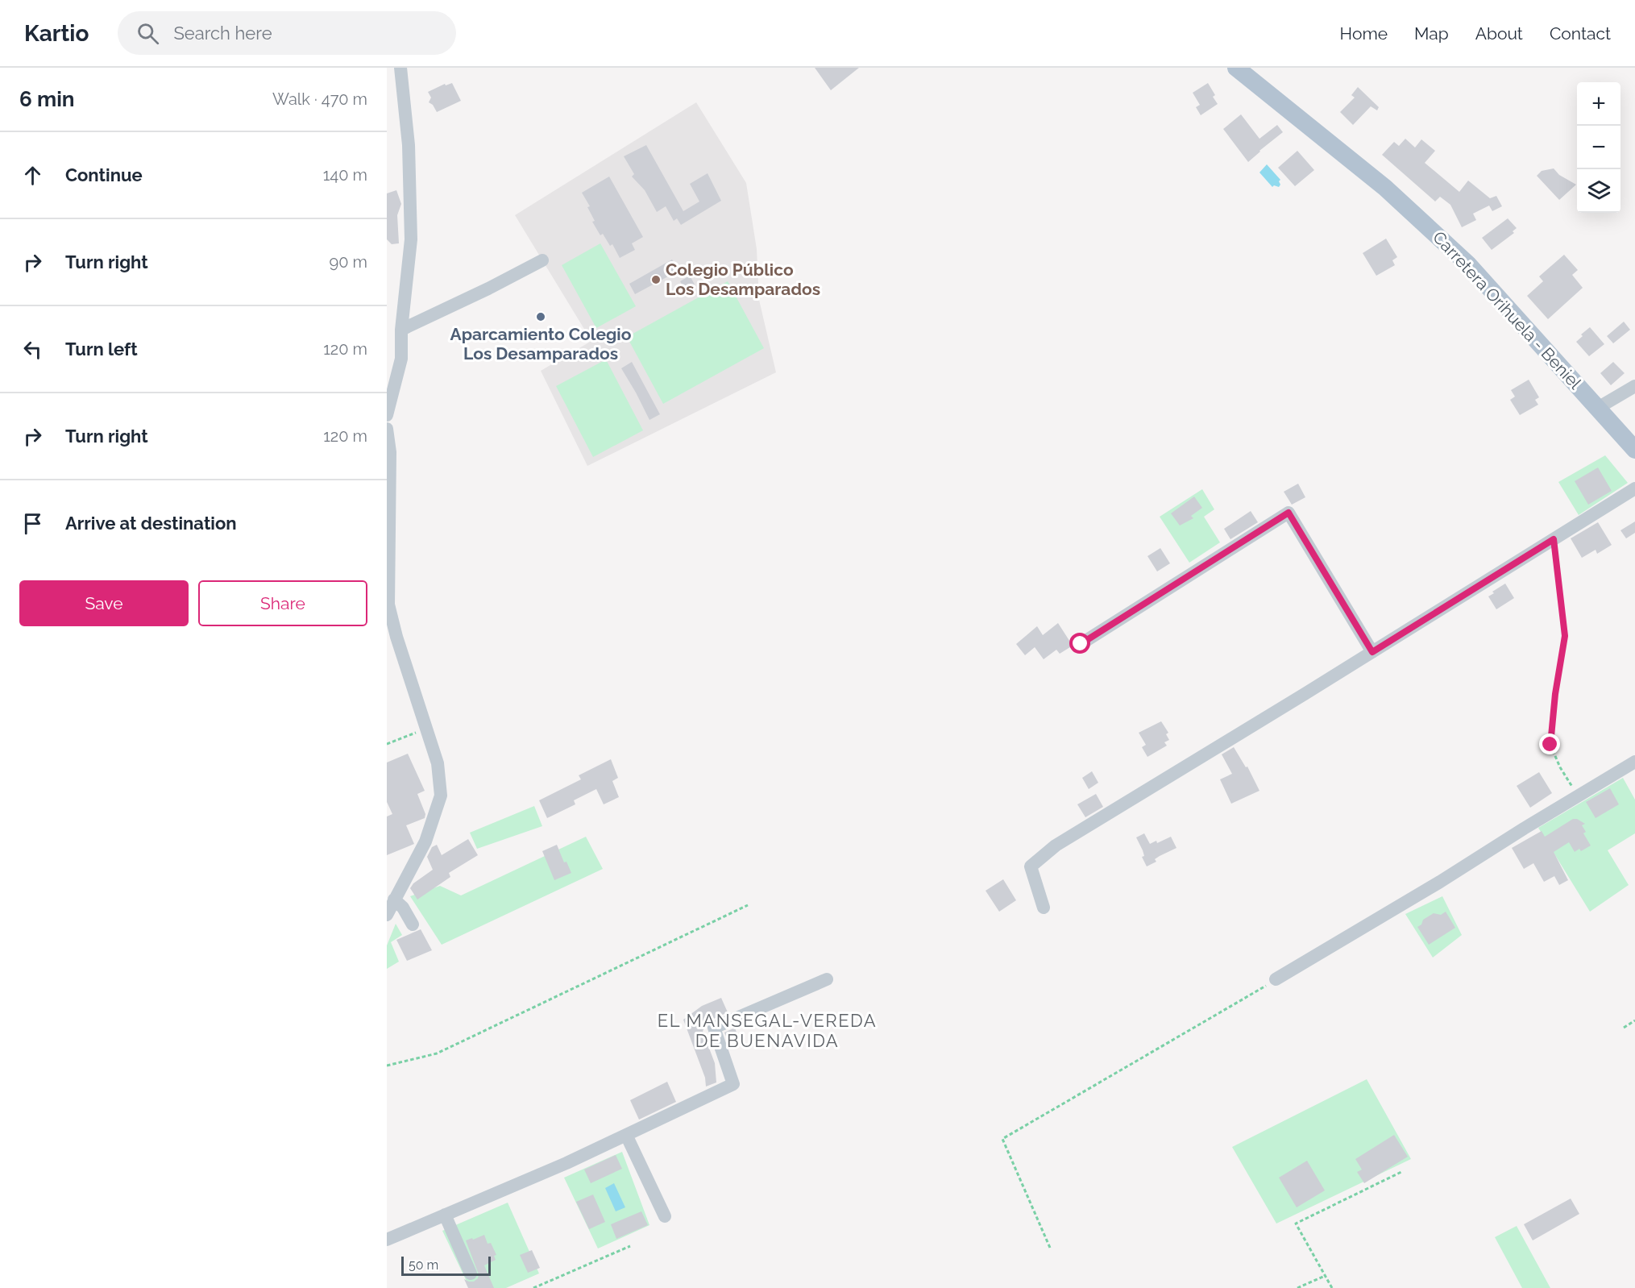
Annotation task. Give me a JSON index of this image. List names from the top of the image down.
{
  "streets": {
    "main road": ["Carretera Orihuela - Beniel"]
  },
  "districts": ["EL MANSEGAL-VEREDA DE BUENAVIDA"],
  "places": ["Colegio Público Los Desamparados", "Aparcamiento Colegio Los Desamparados"],
  "scale_bar": "50 m",
  "page": {
    "header": "Kartio",
    "search": "Search here",
    "nav": [
      "Home",
      "Map",
      "About",
      "Contact"
    ],
    "heading": ["6 min", "Walk · 470 m"],
    "map_buttons": ["+", "−"],
    "list": [
      ["Continue", "140 m"],
      ["Turn right", "90 m"],
      ["Turn left", "120 m"],
      ["Turn right", "120 m"],
      "Arrive at destination"
    ],
    "buttons": ["Save", "Share"],
    "scale": "50 m"
  }
}
